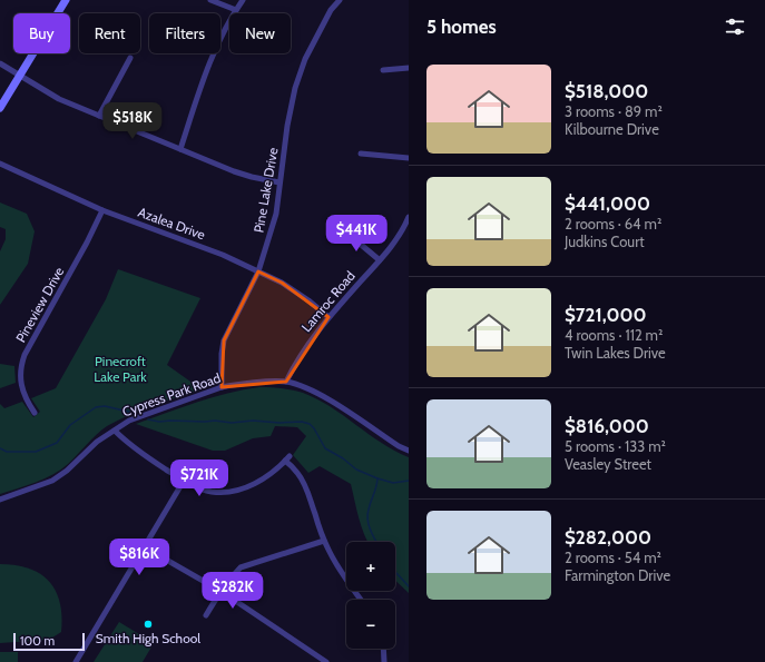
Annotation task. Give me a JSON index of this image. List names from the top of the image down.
{
  "streets": {
    "street": [
      "Pine Lake Drive",
      "Azalea Drive",
      "Lamroc Road",
      "Pineview Drive",
      "Cypress Park Road"
    ]
  },
  "crossings": [
    ["Pine Lake Drive", "Azalea Drive"],
    ["Pine Lake Drive", "Cypress Park Road"],
    ["Azalea Drive", "Lamroc Road"],
    ["Azalea Drive", "Pineview Drive"],
    ["Lamroc Road", "Cypress Park Road"]
  ],
  "parks": ["Pinecroft Lake Park"],
  "places": ["Smith High School"],
  "scale_bar": "100 m",
  "page": {
    "heading": "5 homes",
    "chip": [
      "Buy",
      "Rent",
      "Filters",
      "New"
    ],
    "list": [
      {
        "name": "$518,000",
        "note": "3 rooms · 89 m² · Kilbourne Drive"
      },
      {
        "name": "$441,000",
        "note": "2 rooms · 64 m² · Judkins Court"
      },
      {
        "name": "$721,000",
        "note": "4 rooms · 112 m² · Twin Lakes Drive"
      },
      {
        "name": "$816,000",
        "note": "5 rooms · 133 m² · Veasley Street"
      },
      {
        "name": "$282,000",
        "note": "2 rooms · 54 m² · Farmington Drive"
      }
    ],
    "price": [
      "$518K",
      "$441K",
      "$721K",
      "$816K",
      "$282K"
    ],
    "map_buttons": ["+", "−"],
    "scale": "100 m"
  }
}
